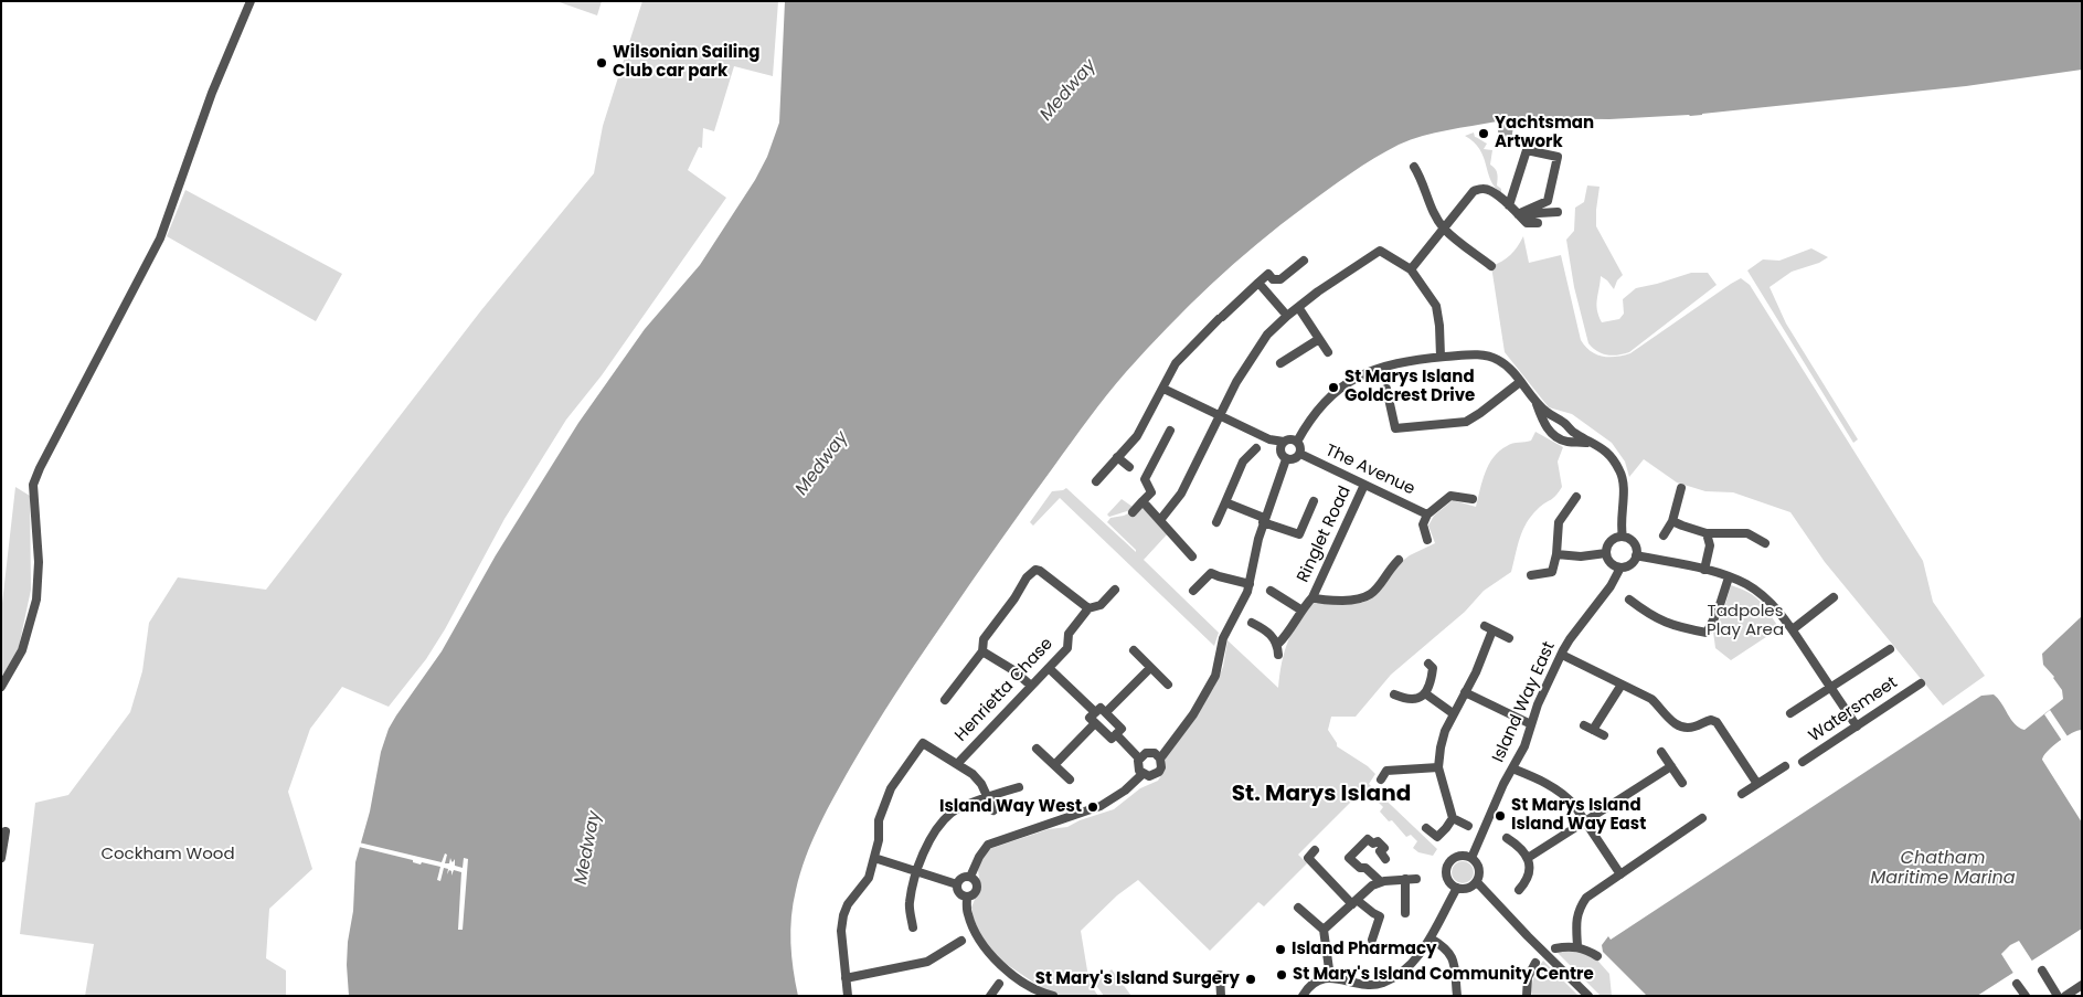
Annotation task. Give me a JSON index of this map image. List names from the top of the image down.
{
  "streets": {
    "street": [
      "The Avenue",
      "Ringlet Road",
      "Henrietta Chase",
      "Island Way East",
      "Watersmeet"
    ]
  },
  "crossings": [
    ["The Avenue", "Ringlet Road"]
  ],
  "districts": ["St. Marys Island"],
  "water": ["Medway", "Chatham Maritime Marina"],
  "parks": ["Tadpoles Play Area", "Cockham Wood"],
  "places": [
    "Wilsonian Sailing Club car park",
    "Yachtsman Artwork",
    "St Marys Island Goldcrest Drive",
    "Island Way West",
    "St Marys Island Island Way East",
    "Island Pharmacy",
    "St Mary's Island Community Centre",
    "St Mary's Island Surgery"
  ]
}
